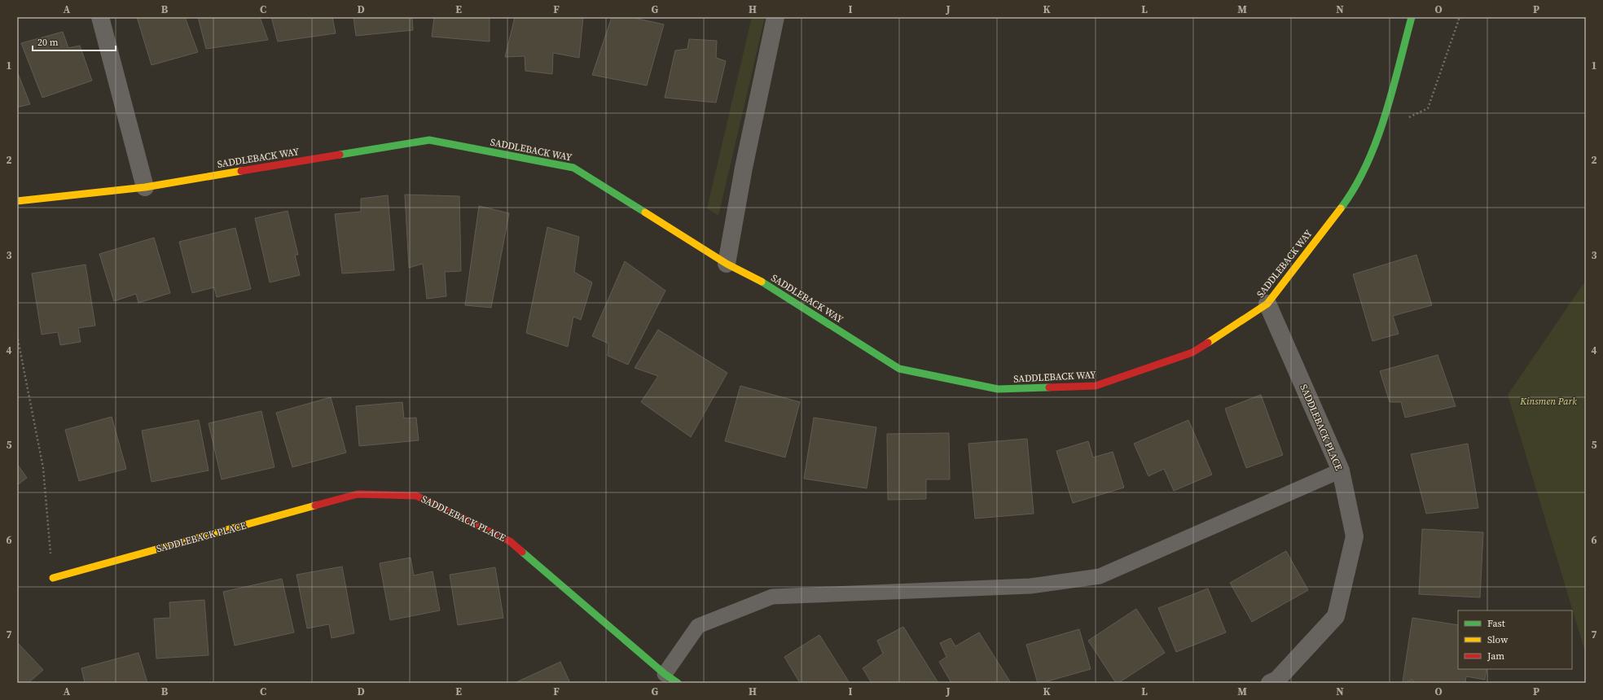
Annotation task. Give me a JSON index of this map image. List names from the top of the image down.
{
  "streets": {
    "street": ["SADDLEBACK WAY", "SADDLEBACK PLACE"]
  },
  "crossings": [
    ["SADDLEBACK WAY", "SADDLEBACK PLACE"]
  ],
  "parks": ["Kinsmen Park"],
  "legend": ["Fast", "Slow", "Jam"],
  "scale_bar": "20 m",
  "grid": {
    "columns": [
      "A",
      "B",
      "C",
      "D",
      "E",
      "F",
      "G",
      "H",
      "I",
      "J",
      "K",
      "L",
      "M",
      "N",
      "O",
      "P"
    ],
    "rows": [
      "1",
      "2",
      "3",
      "4",
      "5",
      "6",
      "7"
    ]
  }
}
